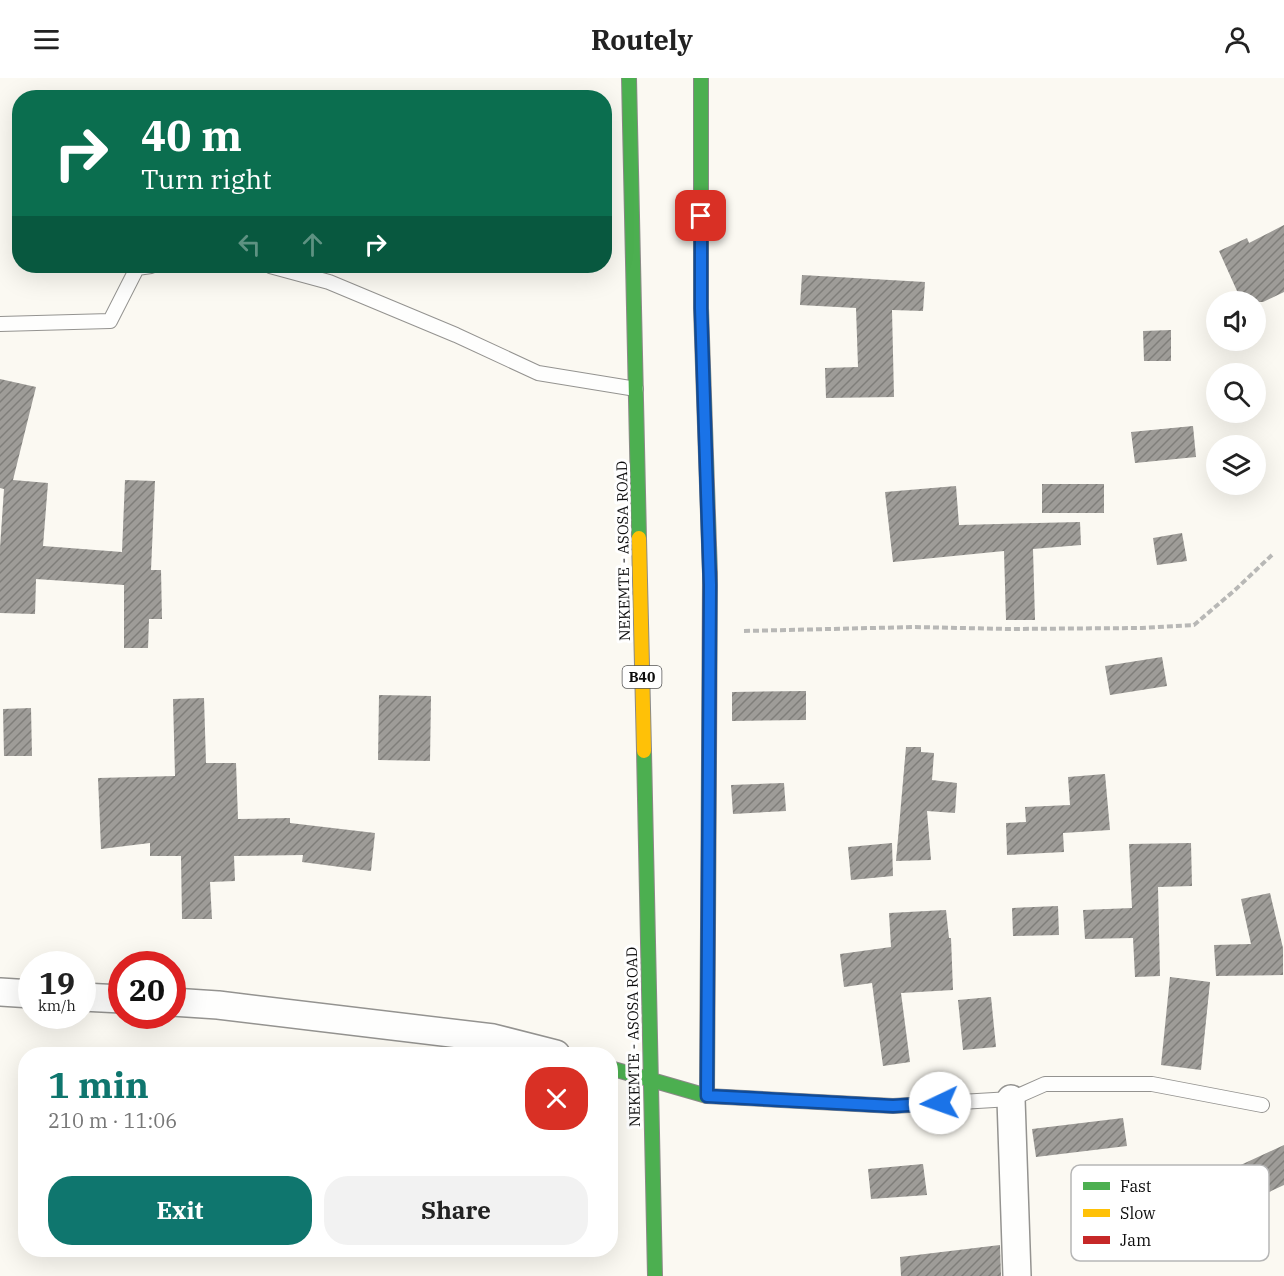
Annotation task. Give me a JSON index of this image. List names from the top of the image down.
{
  "streets": {
    "main road": ["NEKEMTE - ASOSA ROAD", "B40"]
  },
  "legend": ["Fast", "Slow", "Jam"],
  "page": {
    "header": "Routely",
    "turn": ["40 m", "Turn right"],
    "speed": "19 km/h",
    "limit": "20",
    "heading": ["1 min", "210 m · 11:06"],
    "buttons": ["Exit", "Share"]
  }
}
